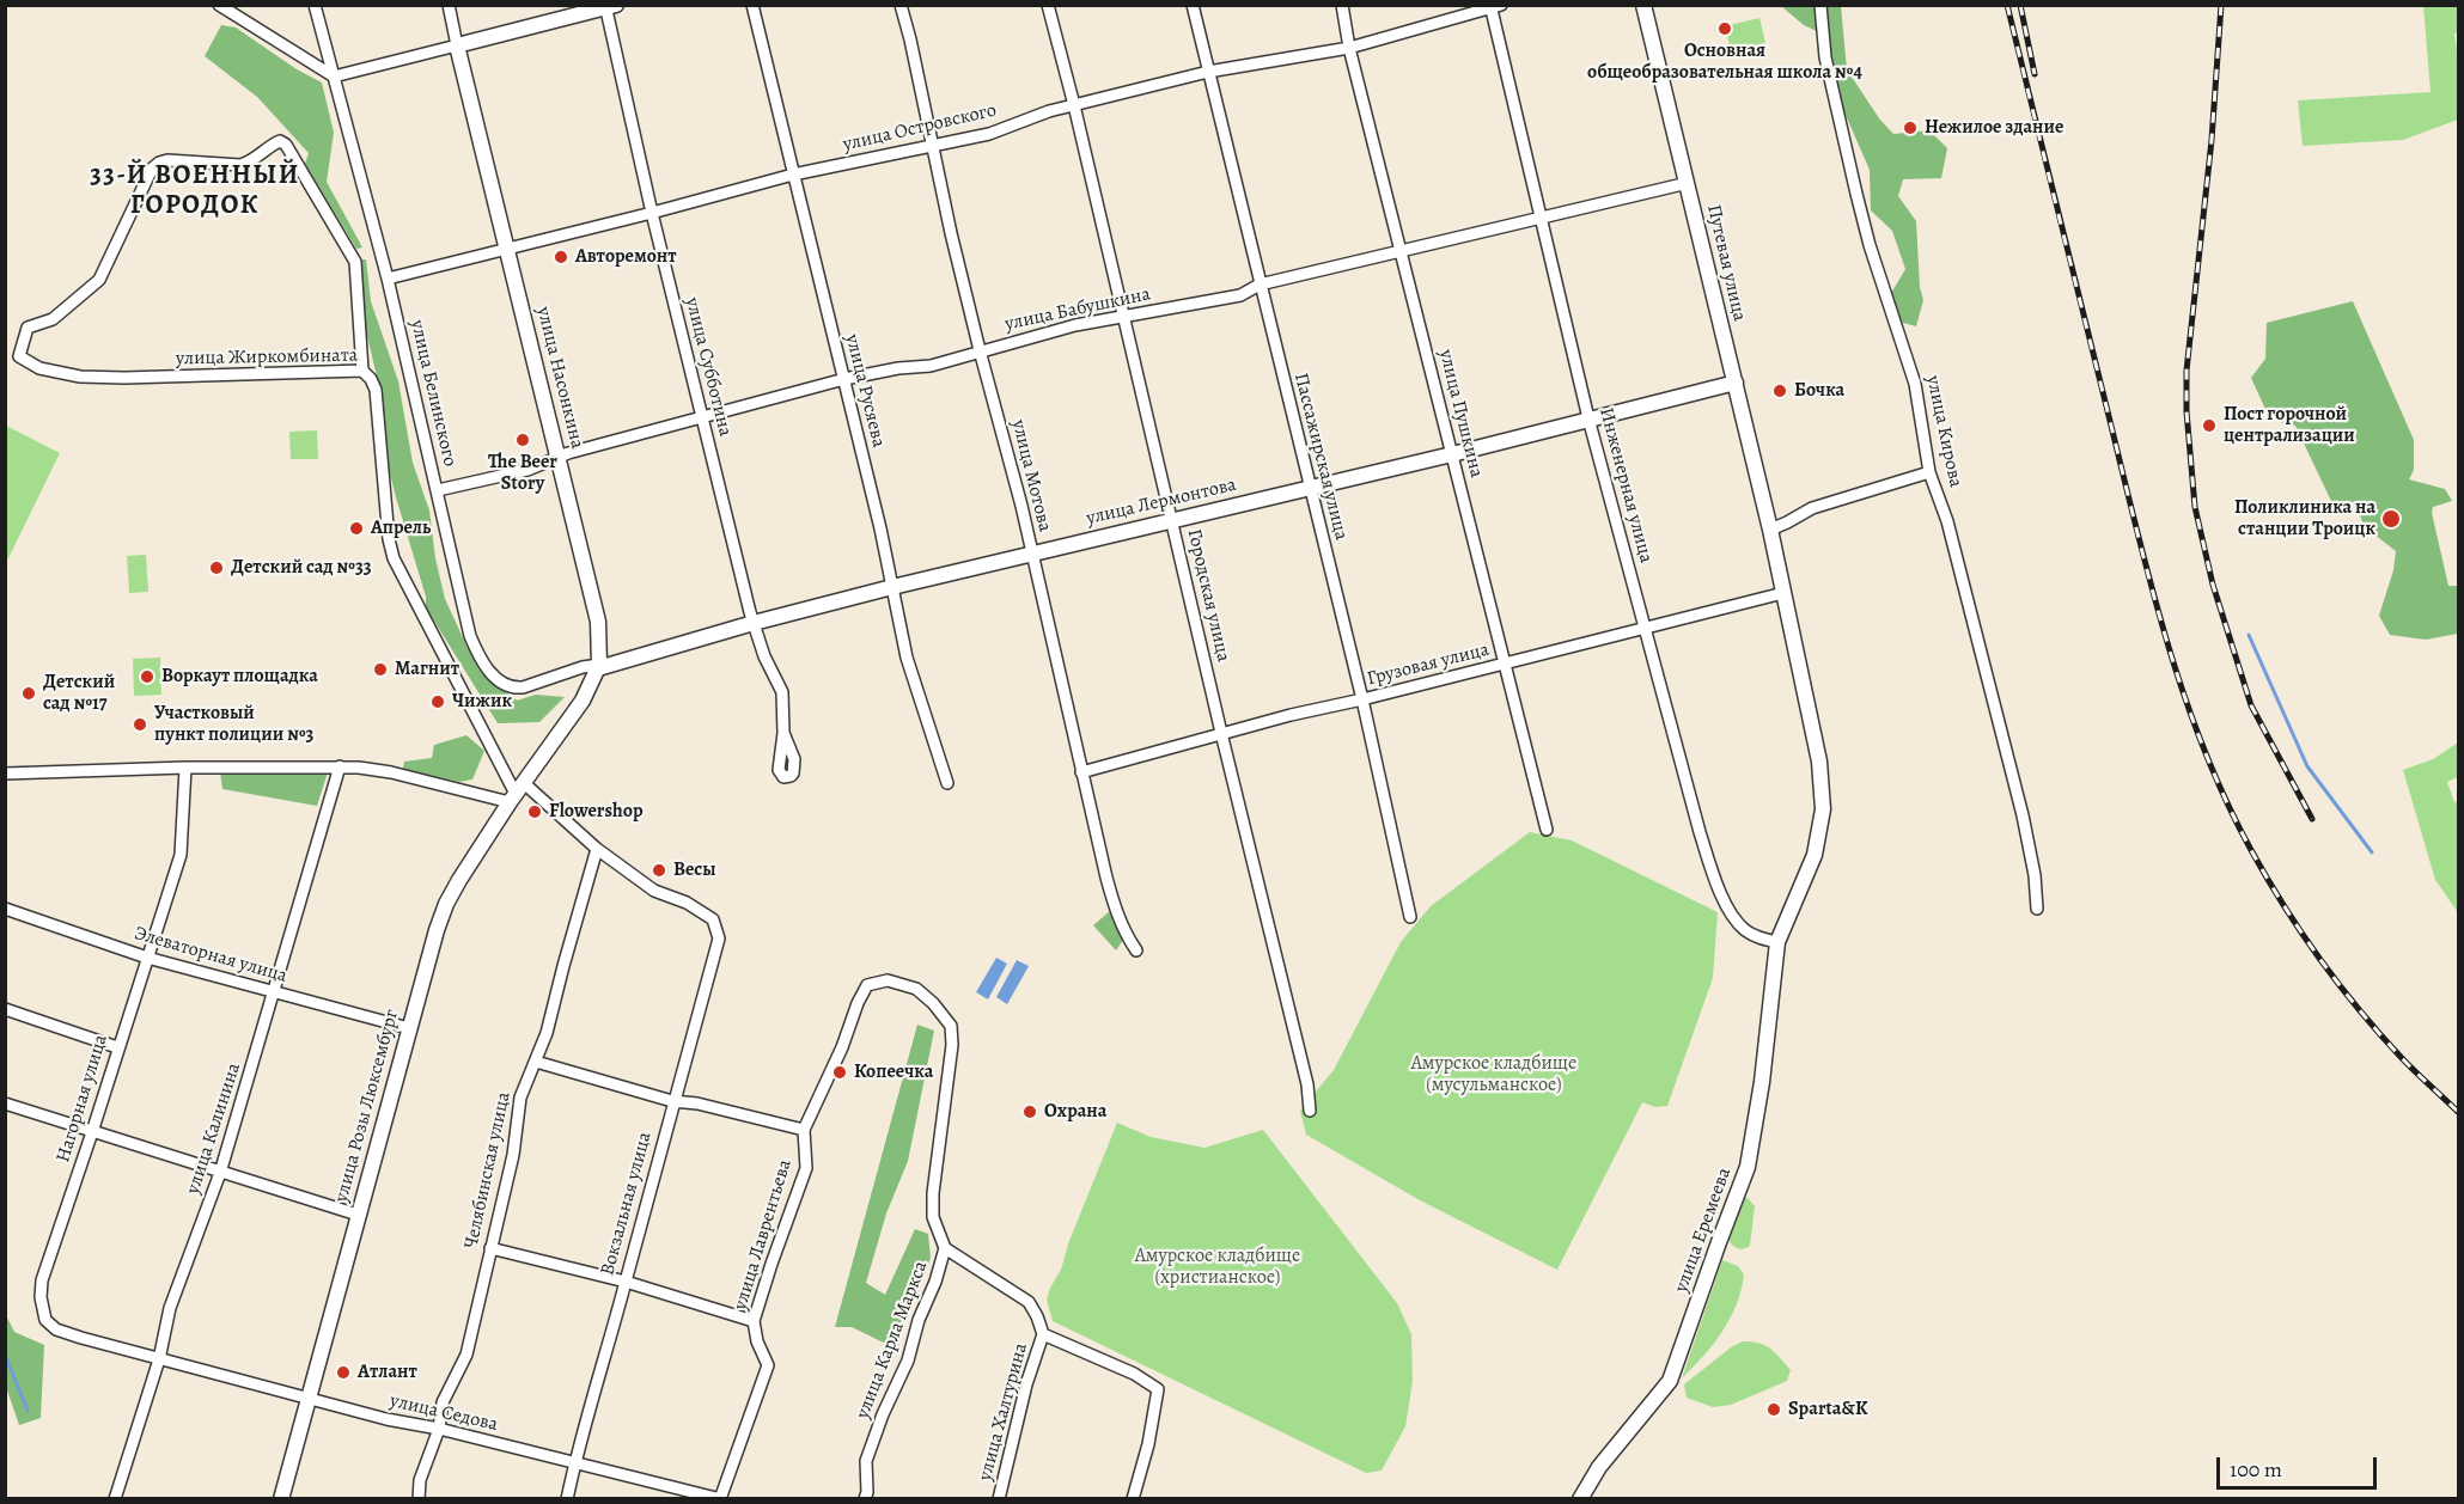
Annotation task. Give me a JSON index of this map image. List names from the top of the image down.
{
  "streets": {
    "street": [
      "улица Островского",
      "Путевая улица",
      "улица Бабушкина",
      "улица Жиркомбината",
      "улица Субботина",
      "улица Насонкина",
      "улица Русяева",
      "улица Белинского",
      "улица Пушкина",
      "улица Кирова",
      "Пассажирская улица",
      "улица Мотова",
      "Инженерная улица",
      "улица Лермонтова",
      "Городская улица",
      "Грузовая улица",
      "Элеваторная улица",
      "Нагорная улица",
      "улица Розы Люксембург",
      "улица Калинина",
      "Челябинская улица",
      "Вокзальная улица",
      "улица Еремеева",
      "улица Лаврентьева",
      "улица Карла Маркса",
      "улица Халтурина",
      "улица Седова"
    ]
  },
  "crossings": [
    ["улица Островского", "улица Субботина"],
    ["улица Островского", "улица Насонкина"],
    ["улица Островского", "улица Русяева"],
    ["улица Островского", "улица Белинского"],
    ["улица Островского", "улица Пушкина"],
    ["улица Островского", "Пассажирская улица"],
    ["улица Островского", "улица Мотова"],
    ["улица Островского", "Инженерная улица"],
    ["улица Островского", "Городская улица"],
    ["Путевая улица", "улица Бабушкина"],
    ["Путевая улица", "Инженерная улица"],
    ["Путевая улица", "улица Лермонтова"],
    ["Путевая улица", "Грузовая улица"],
    ["Путевая улица", "улица Еремеева"],
    ["улица Бабушкина", "улица Субботина"],
    ["улица Бабушкина", "улица Насонкина"],
    ["улица Бабушкина", "улица Русяева"],
    ["улица Бабушкина", "улица Белинского"],
    ["улица Бабушкина", "улица Пушкина"],
    ["улица Бабушкина", "Пассажирская улица"],
    ["улица Бабушкина", "улица Мотова"],
    ["улица Бабушкина", "Инженерная улица"],
    ["улица Бабушкина", "Городская улица"],
    ["улица Жиркомбината", "улица Розы Люксембург"],
    ["улица Субботина", "улица Лермонтова"],
    ["улица Насонкина", "улица Белинского"],
    ["улица Насонкина", "улица Лермонтова"],
    ["улица Насонкина", "улица Розы Люксембург"],
    ["улица Русяева", "улица Лермонтова"],
    ["улица Белинского", "улица Лермонтова"],
    ["улица Пушкина", "улица Лермонтова"],
    ["улица Пушкина", "Грузовая улица"],
    ["Пассажирская улица", "улица Лермонтова"],
    ["Пассажирская улица", "Грузовая улица"],
    ["улица Мотова", "улица Лермонтова"],
    ["улица Мотова", "Грузовая улица"],
    ["Инженерная улица", "улица Лермонтова"],
    ["Инженерная улица", "Грузовая улица"],
    ["Инженерная улица", "улица Еремеева"],
    ["улица Лермонтова", "Городская улица"],
    ["Городская улица", "Грузовая улица"],
    ["Элеваторная улица", "Нагорная улица"],
    ["Элеваторная улица", "улица Розы Люксембург"],
    ["Элеваторная улица", "улица Калинина"],
    ["Нагорная улица", "улица Калинина"],
    ["Нагорная улица", "улица Седова"],
    ["улица Розы Люксембург", "улица Седова"],
    ["улица Калинина", "улица Седова"],
    ["Челябинская улица", "Вокзальная улица"],
    ["Челябинская улица", "улица Седова"],
    ["Вокзальная улица", "улица Седова"],
    ["улица Лаврентьева", "улица Карла Маркса"],
    ["улица Лаврентьева", "улица Седова"]
  ],
  "districts": ["33-Й ВОЕННЫЙ ГОРОДОК"],
  "parks": ["Амурское кладбище (мусульманское)", "Амурское кладбище (христианское)"],
  "places": [
    "Основная общеобразовательная школа №4",
    "Нежилое здание",
    "Авторемонт",
    "Бочка",
    "Пост горочной централизации",
    "The Beer Story",
    "Поликлиника на станции Троицк",
    "Апрель",
    "Детский сад №33",
    "Магнит",
    "Воркаут площадка",
    "Детский сад №17",
    "Чижик",
    "Участковый пункт полиции №3",
    "Flowershop",
    "Весы",
    "Копеечка",
    "Охрана",
    "Атлант",
    "Sparta&K"
  ],
  "scale_bar": "100 m"
}
